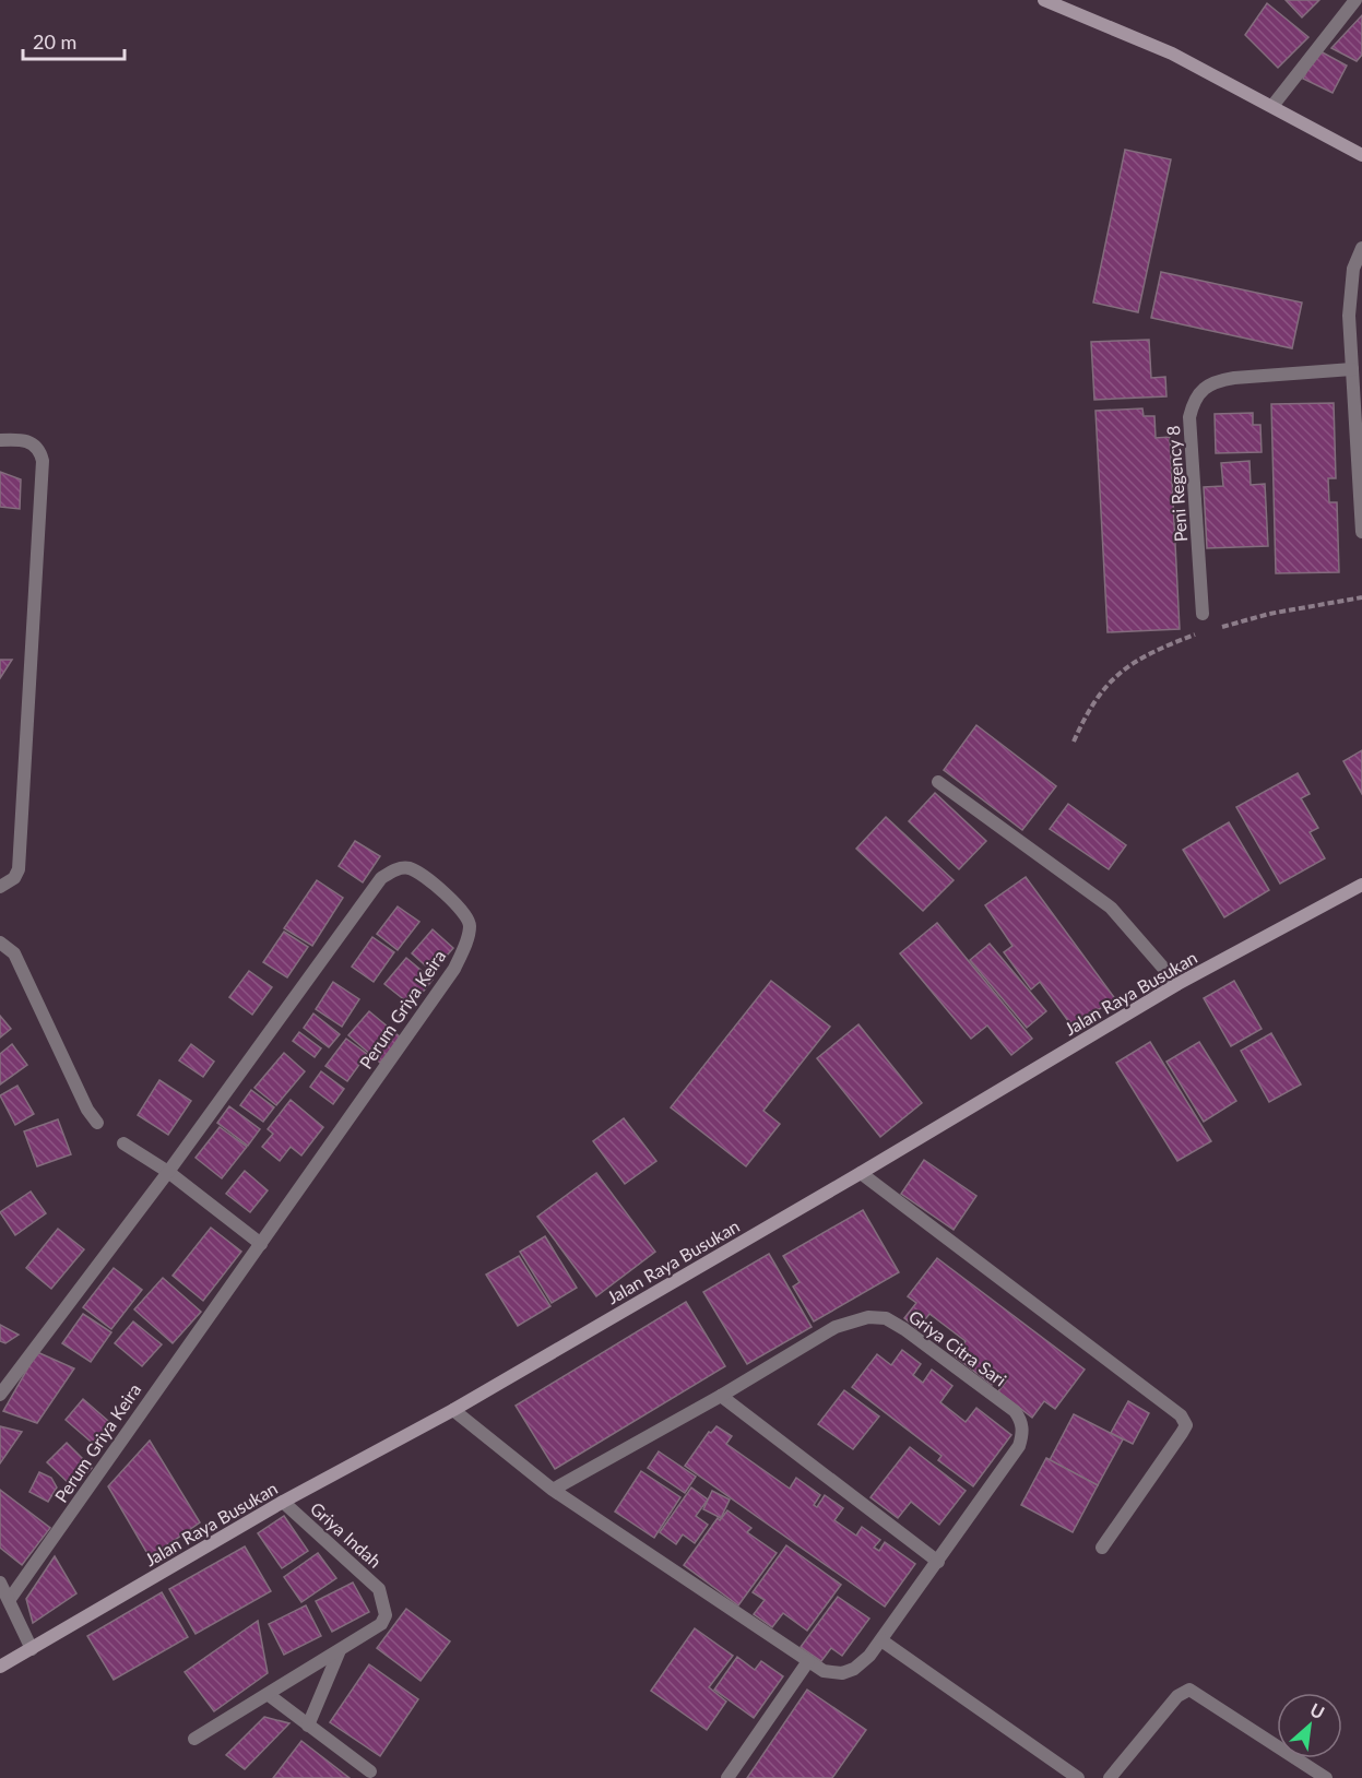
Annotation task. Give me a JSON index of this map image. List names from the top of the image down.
{
  "streets": {
    "street": [
      "Peni Regency 8",
      "Jalan Raya Busukan",
      "Perum Griya Keira",
      "Griya Citra Sari",
      "Griya Indah"
    ]
  },
  "crossings": [
    ["Jalan Raya Busukan", "Griya Citra Sari"],
    ["Jalan Raya Busukan", "Griya Indah"]
  ],
  "scale_bar": "20 m",
  "north": "top right"
}
